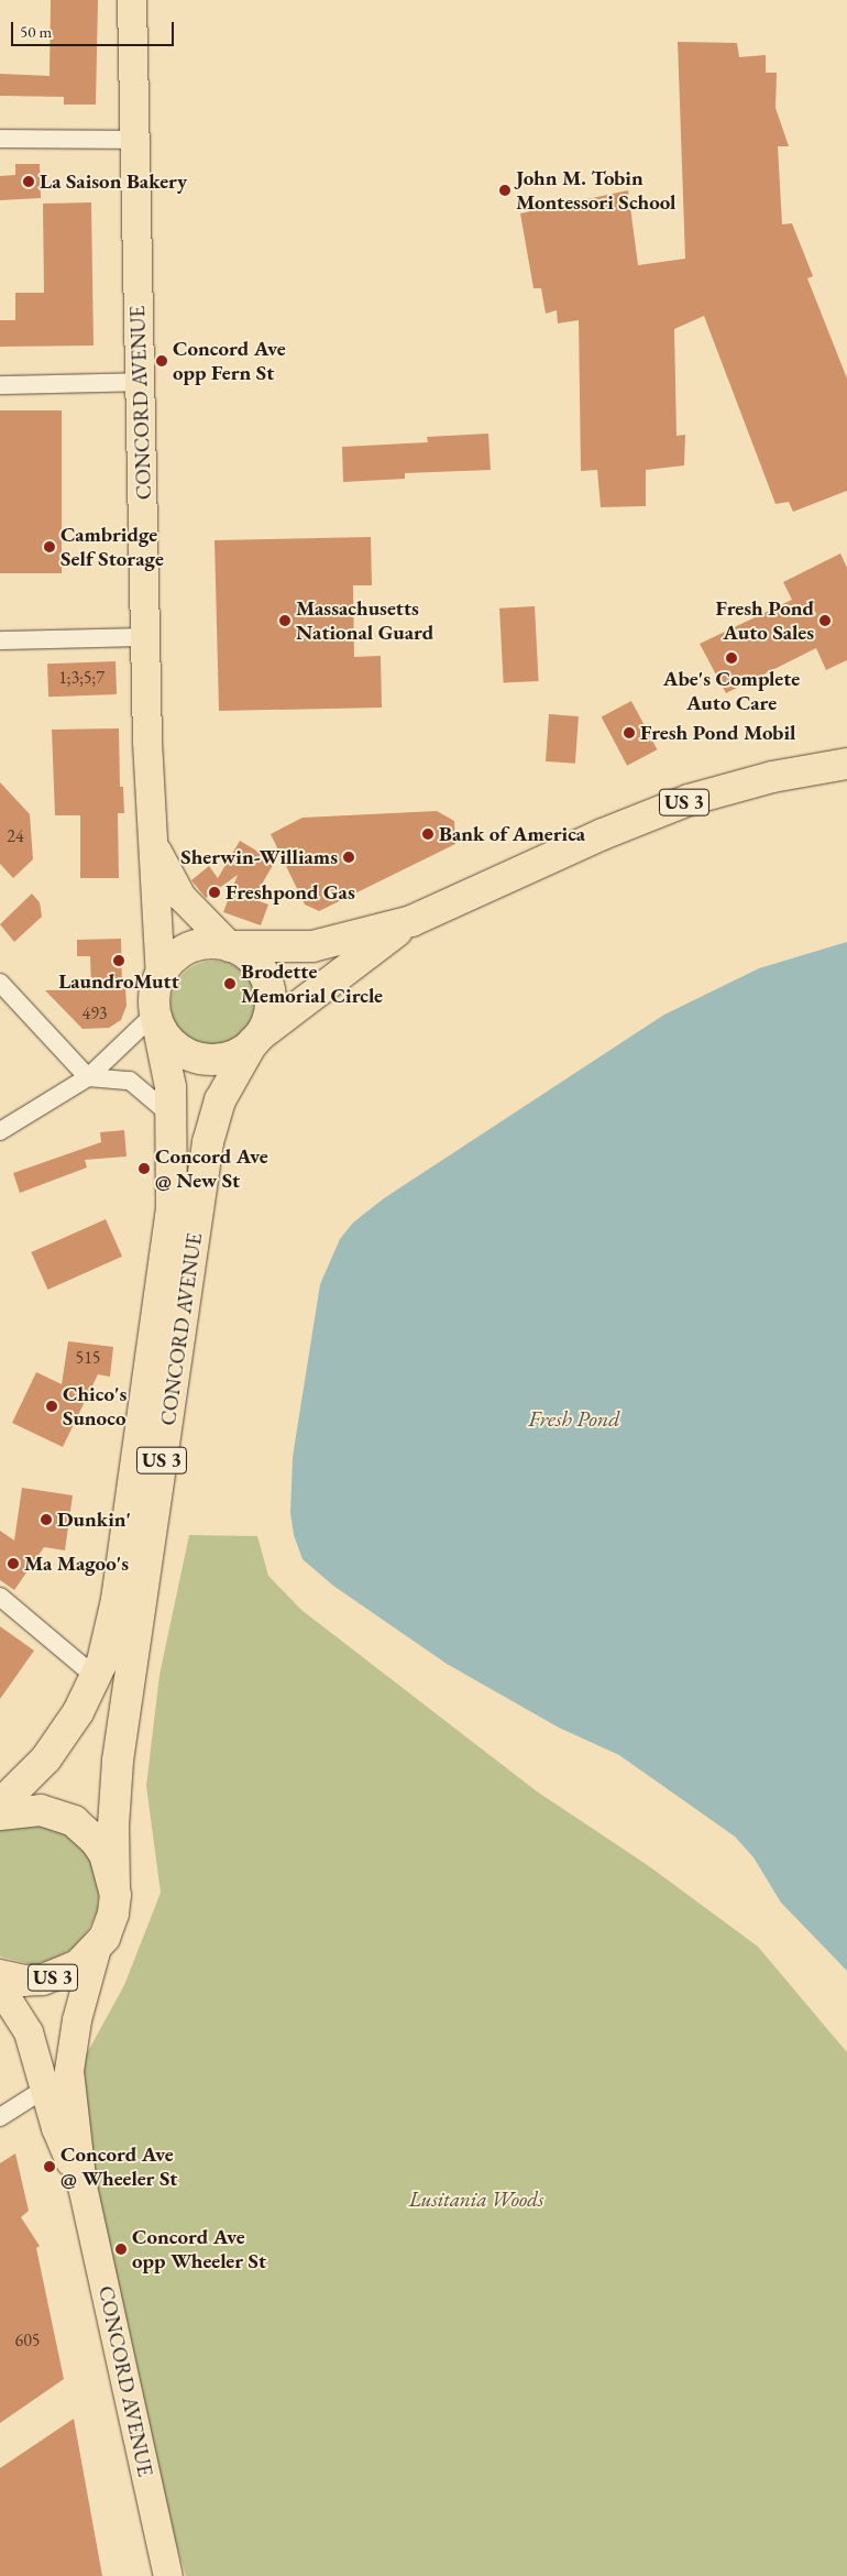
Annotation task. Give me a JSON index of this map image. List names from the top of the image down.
{
  "streets": {
    "highway": ["CONCORD AVENUE", "US 3"]
  },
  "crossings": [
    ["CONCORD AVENUE", "US 3"]
  ],
  "water": ["Fresh Pond"],
  "parks": ["Lusitania Woods"],
  "places": [
    "La Saison Bakery",
    "John M. Tobin Montessori School",
    "Concord Ave opp Fern St",
    "Cambridge Self Storage",
    "Massachusetts National Guard",
    "Fresh Pond Auto Sales",
    "Abe's Complete Auto Care",
    "Fresh Pond Mobil",
    "Bank of America",
    "Sherwin-Williams",
    "Freshpond Gas",
    "LaundroMutt",
    "Brodette Memorial Circle",
    "Concord Ave @ New St",
    "Chico's Sunoco",
    "Dunkin'",
    "Ma Magoo's",
    "Concord Ave @ Wheeler St",
    "Concord Ave opp Wheeler St"
  ],
  "house_numbers": [
    "1;3;5;7",
    "24",
    "493",
    "515",
    "605"
  ],
  "scale_bar": "50 m"
}
